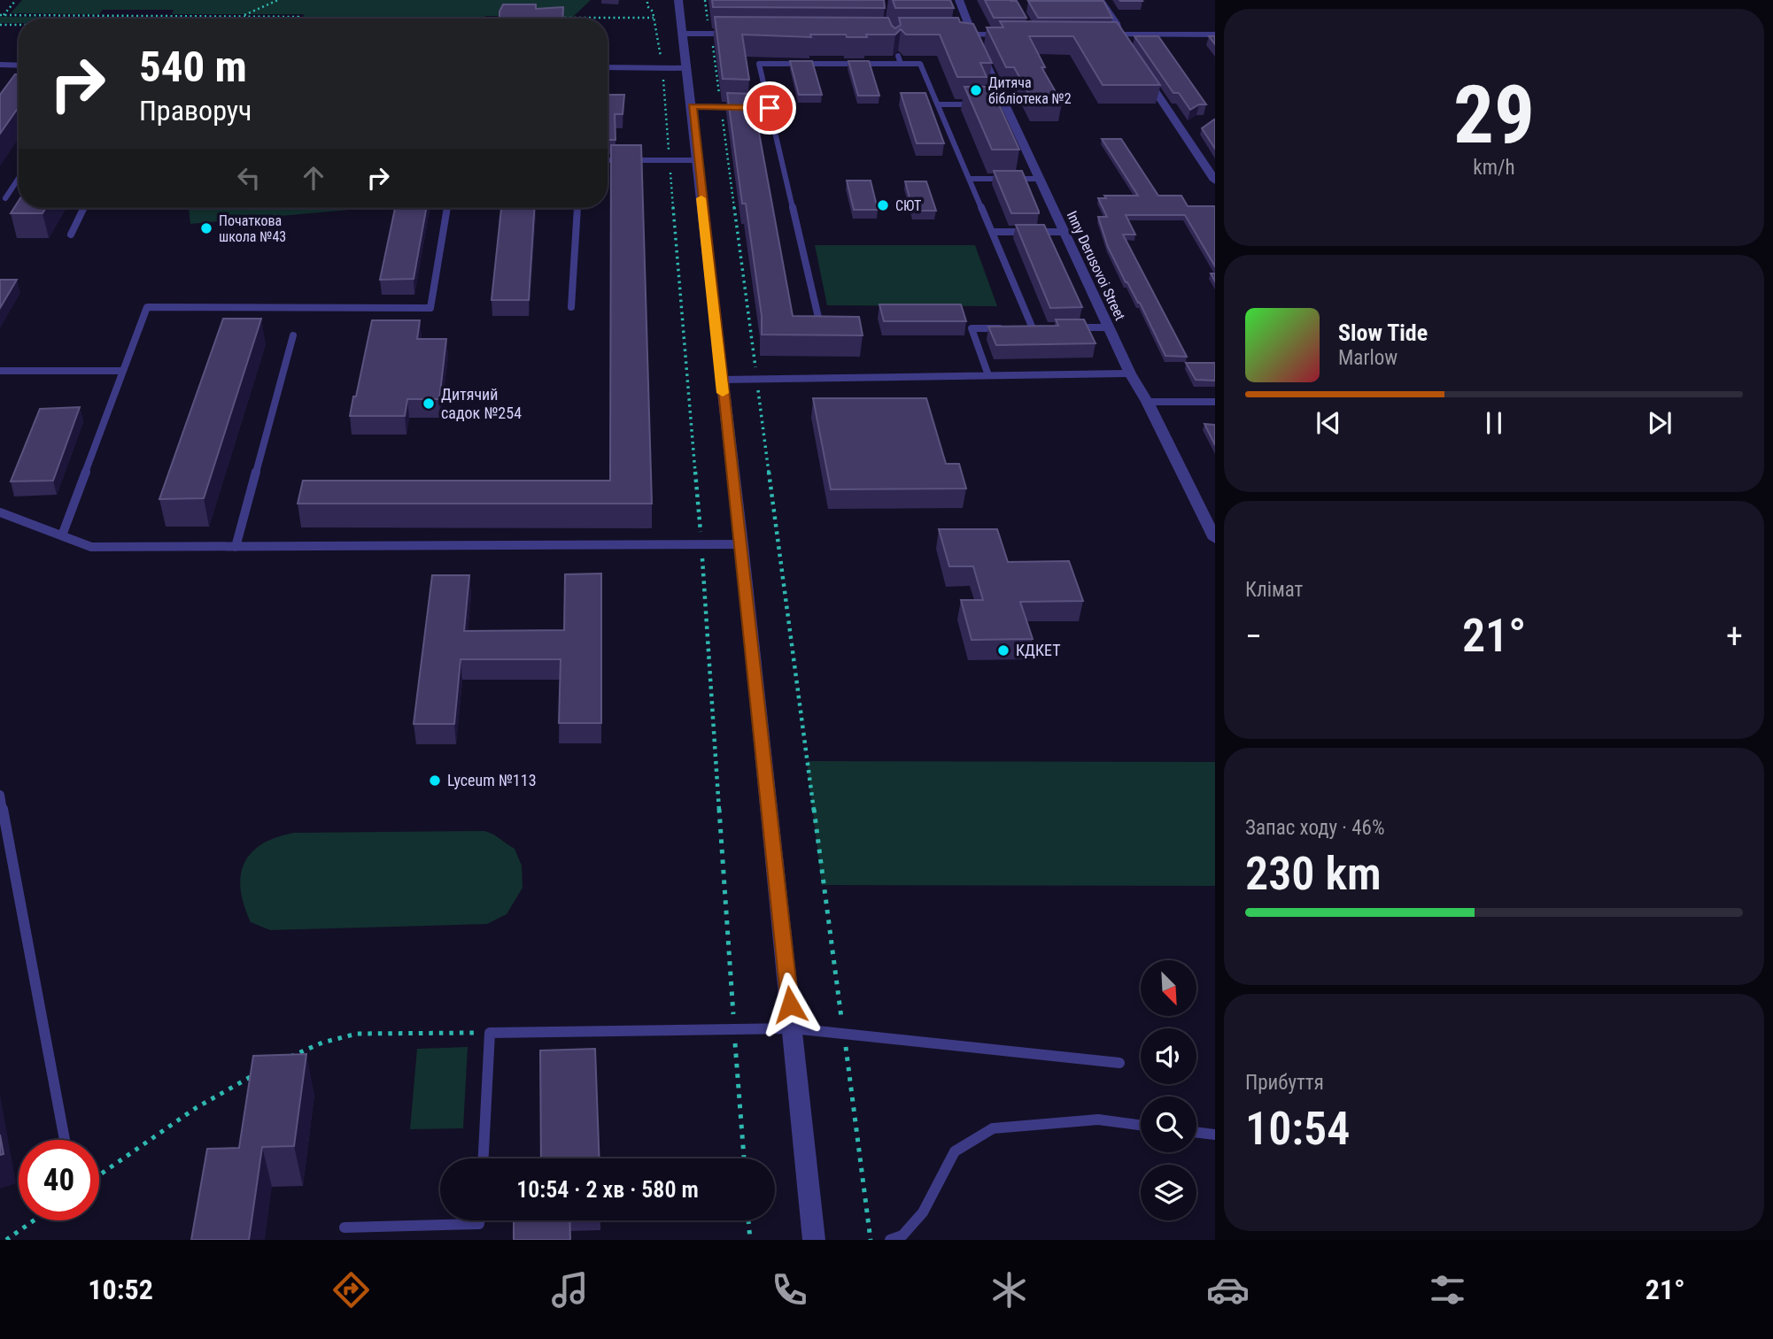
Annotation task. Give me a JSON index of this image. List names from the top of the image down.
{
  "streets": {
    "street": ["Inny Derusovoi Street"]
  },
  "places": [
    "Дитяча бібліотека №2",
    "СЮТ",
    "Початкова школа №43",
    "Дитячий садок №254",
    "КДКЕТ",
    "Lyceum №113"
  ],
  "north": "bottom right",
  "page": {
    "tile": [
      ["29", "km/h"],
      "Клімат",
      ["Запас ходу · 46%", "230 km"],
      ["Прибуття", "10:54"]
    ],
    "turn": ["540 m", "Праворуч"],
    "song": ["Slow Tide", "Marlow"],
    "heat": ["−", "21°", "+"],
    "limit": "40",
    "trip": "10:54 · 2 хв · 580 m",
    "tabs": ["10:52", "21°"]
  }
}
